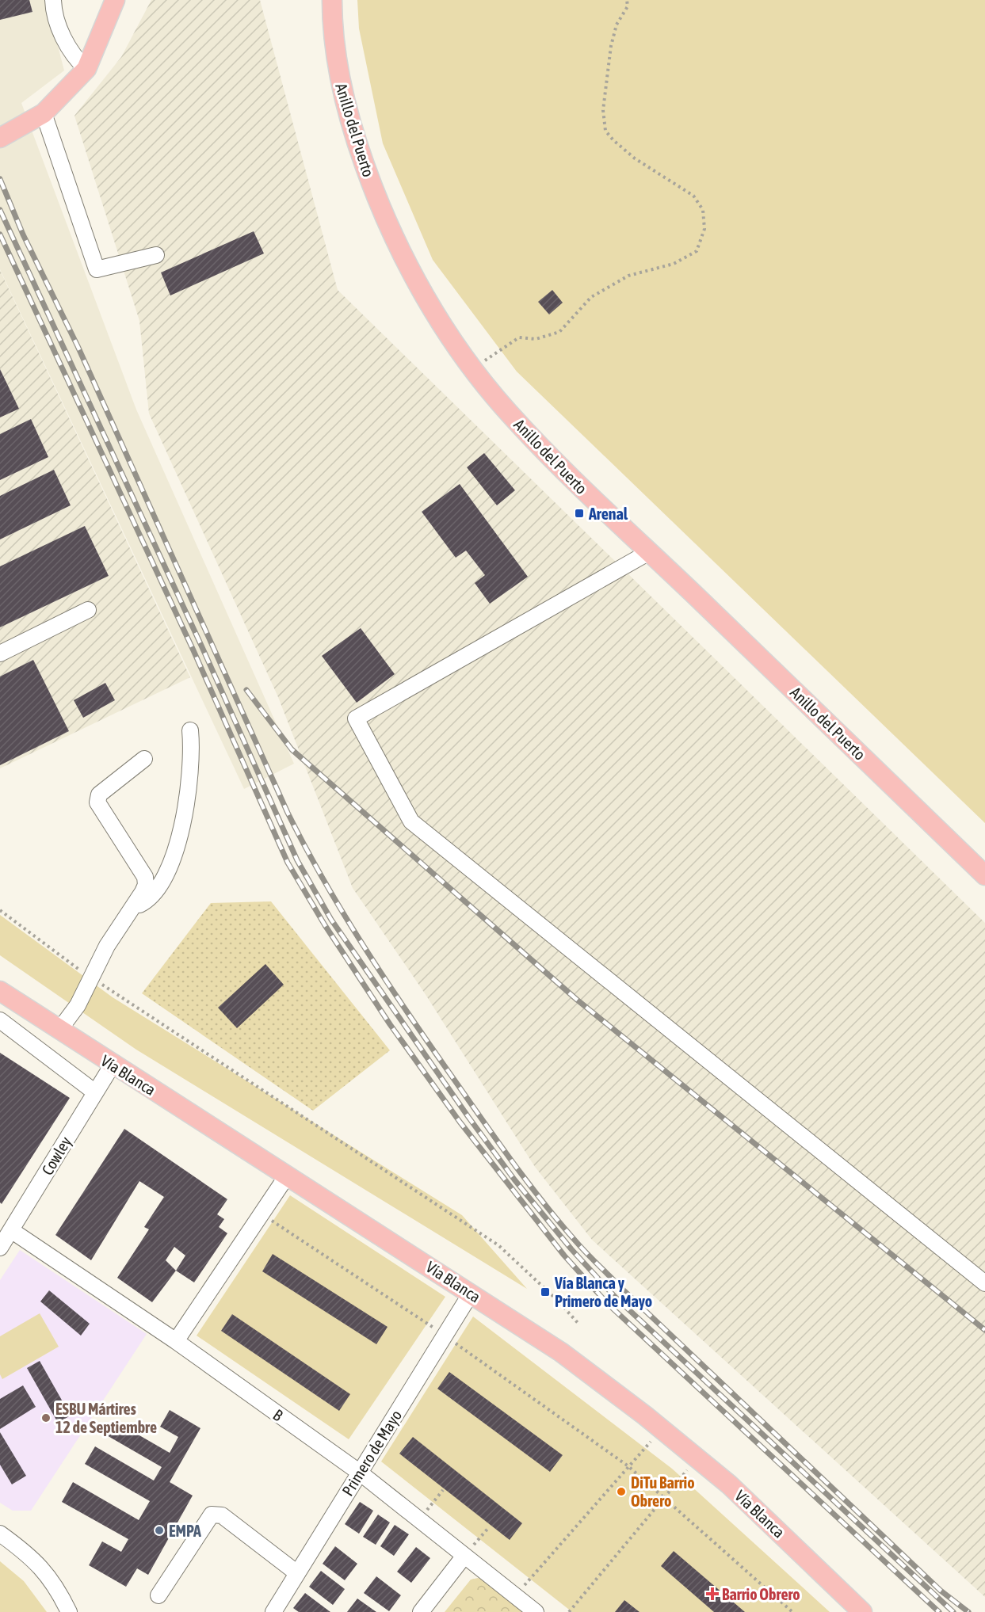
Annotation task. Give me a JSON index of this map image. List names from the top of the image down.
{
  "streets": {
    "main road": ["Anillo del Puerto", "Vía Blanca"],
    "street": ["Cowley", "B", "Primero de Mayo"]
  },
  "crossings": [
    ["Vía Blanca", "Cowley"],
    ["Vía Blanca", "Primero de Mayo"],
    ["Cowley", "B"],
    ["B", "Primero de Mayo"]
  ],
  "places": {
    "transit": ["Arenal", "Vía Blanca y Primero de Mayo"],
    "other": ["ESBU Mártires 12 de Septiembre", "DiTu Barrio Obrero", "EMPA"],
    "health": ["Barrio Obrero"]
  }
}
